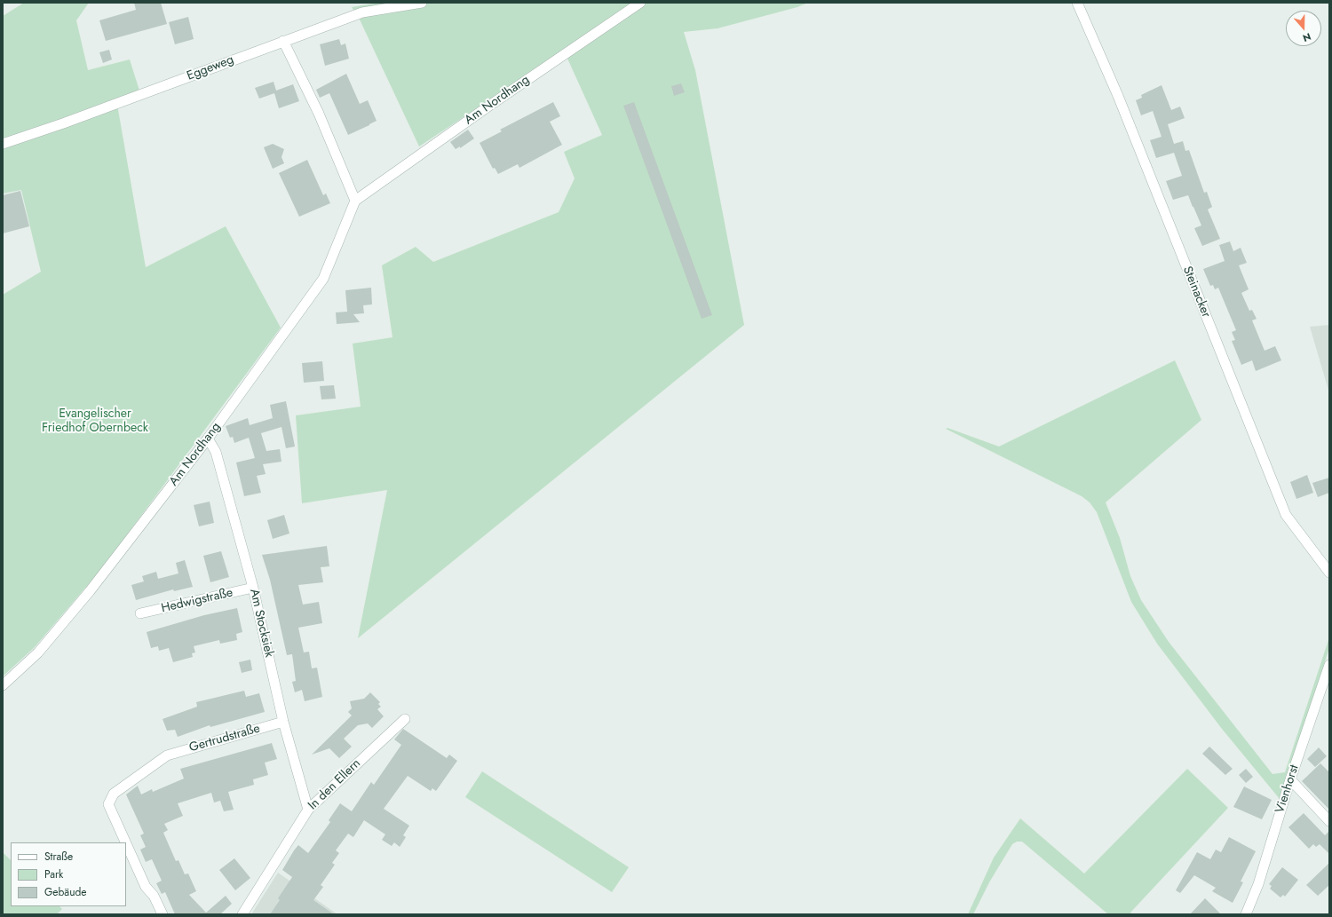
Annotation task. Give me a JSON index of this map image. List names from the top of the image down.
{
  "streets": {
    "street": [
      "Eggeweg",
      "Am Nordhang",
      "Steinacker",
      "Hedwigstraße",
      "Am Stocksiek",
      "Gertrudstraße",
      "In den Ellern",
      "Vienhorst"
    ]
  },
  "crossings": [
    ["Am Nordhang", "Am Stocksiek"],
    ["Hedwigstraße", "Am Stocksiek"],
    ["Am Stocksiek", "Gertrudstraße"],
    ["Am Stocksiek", "In den Ellern"]
  ],
  "parks": ["Evangelischer Friedhof Obernbeck"],
  "legend": ["Straße", "Park", "Gebäude"],
  "north": "bottom"
}
